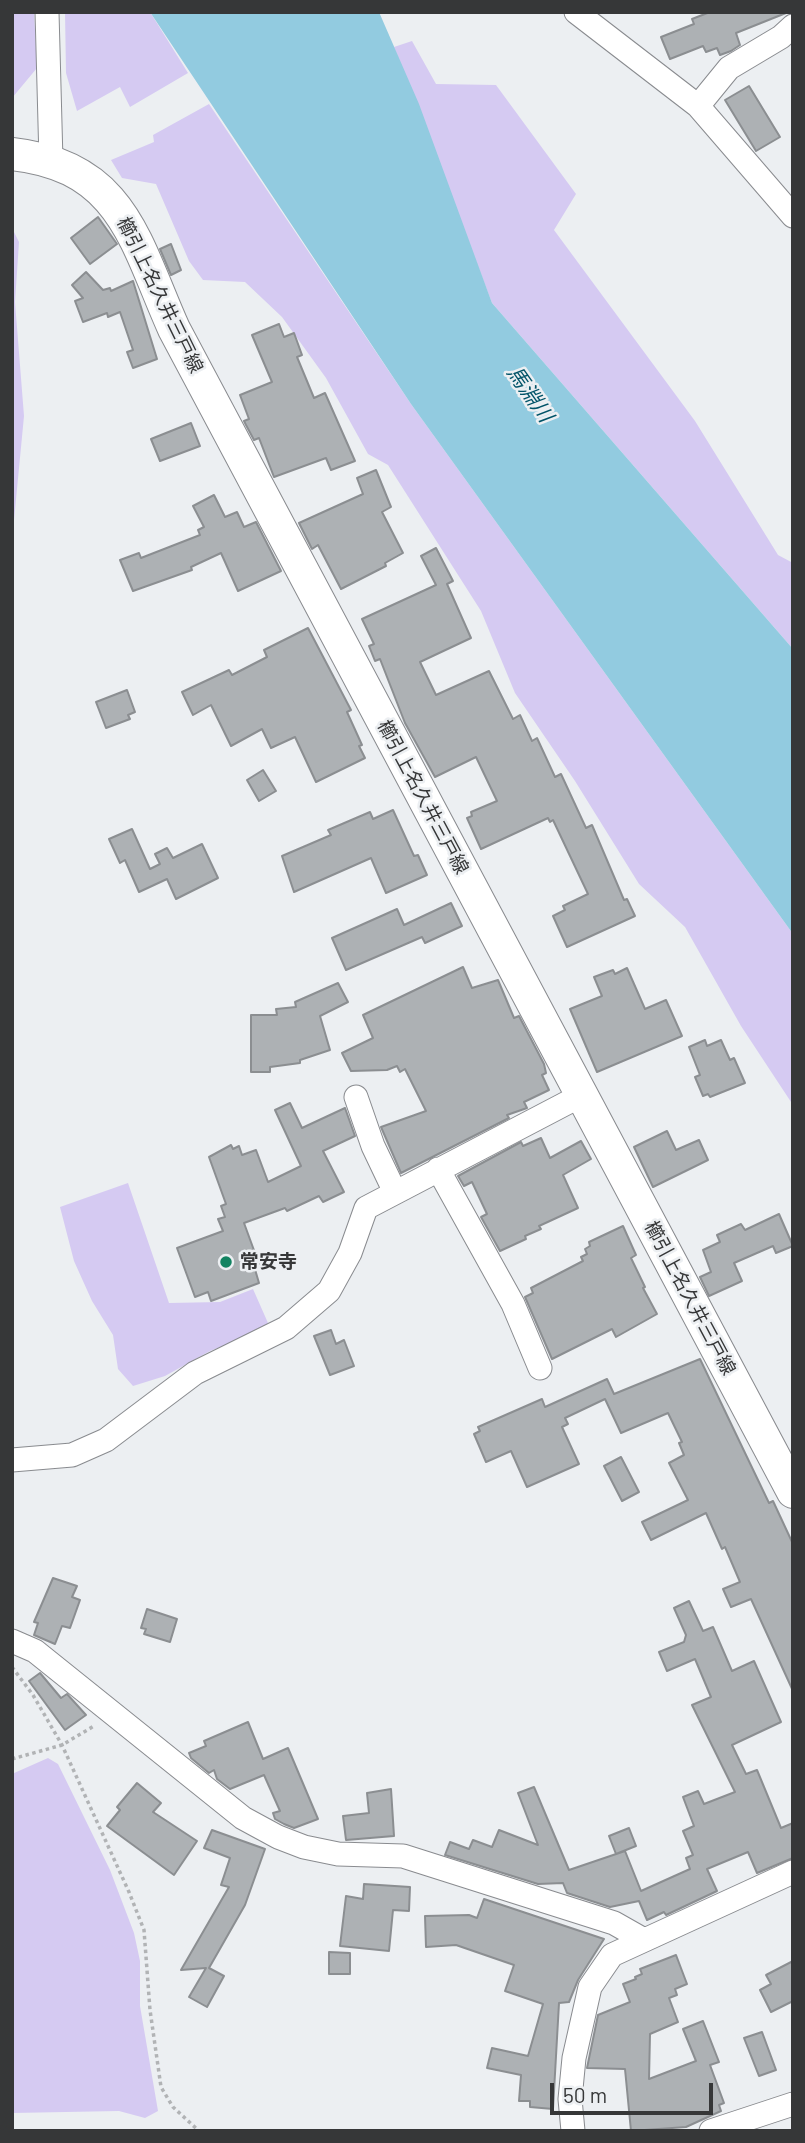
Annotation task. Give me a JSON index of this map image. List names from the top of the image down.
{
  "streets": {
    "main road": ["櫛引上名久井三戸線"]
  },
  "water": ["馬淵川"],
  "places": ["常安寺"],
  "scale_bar": "50 m"
}
